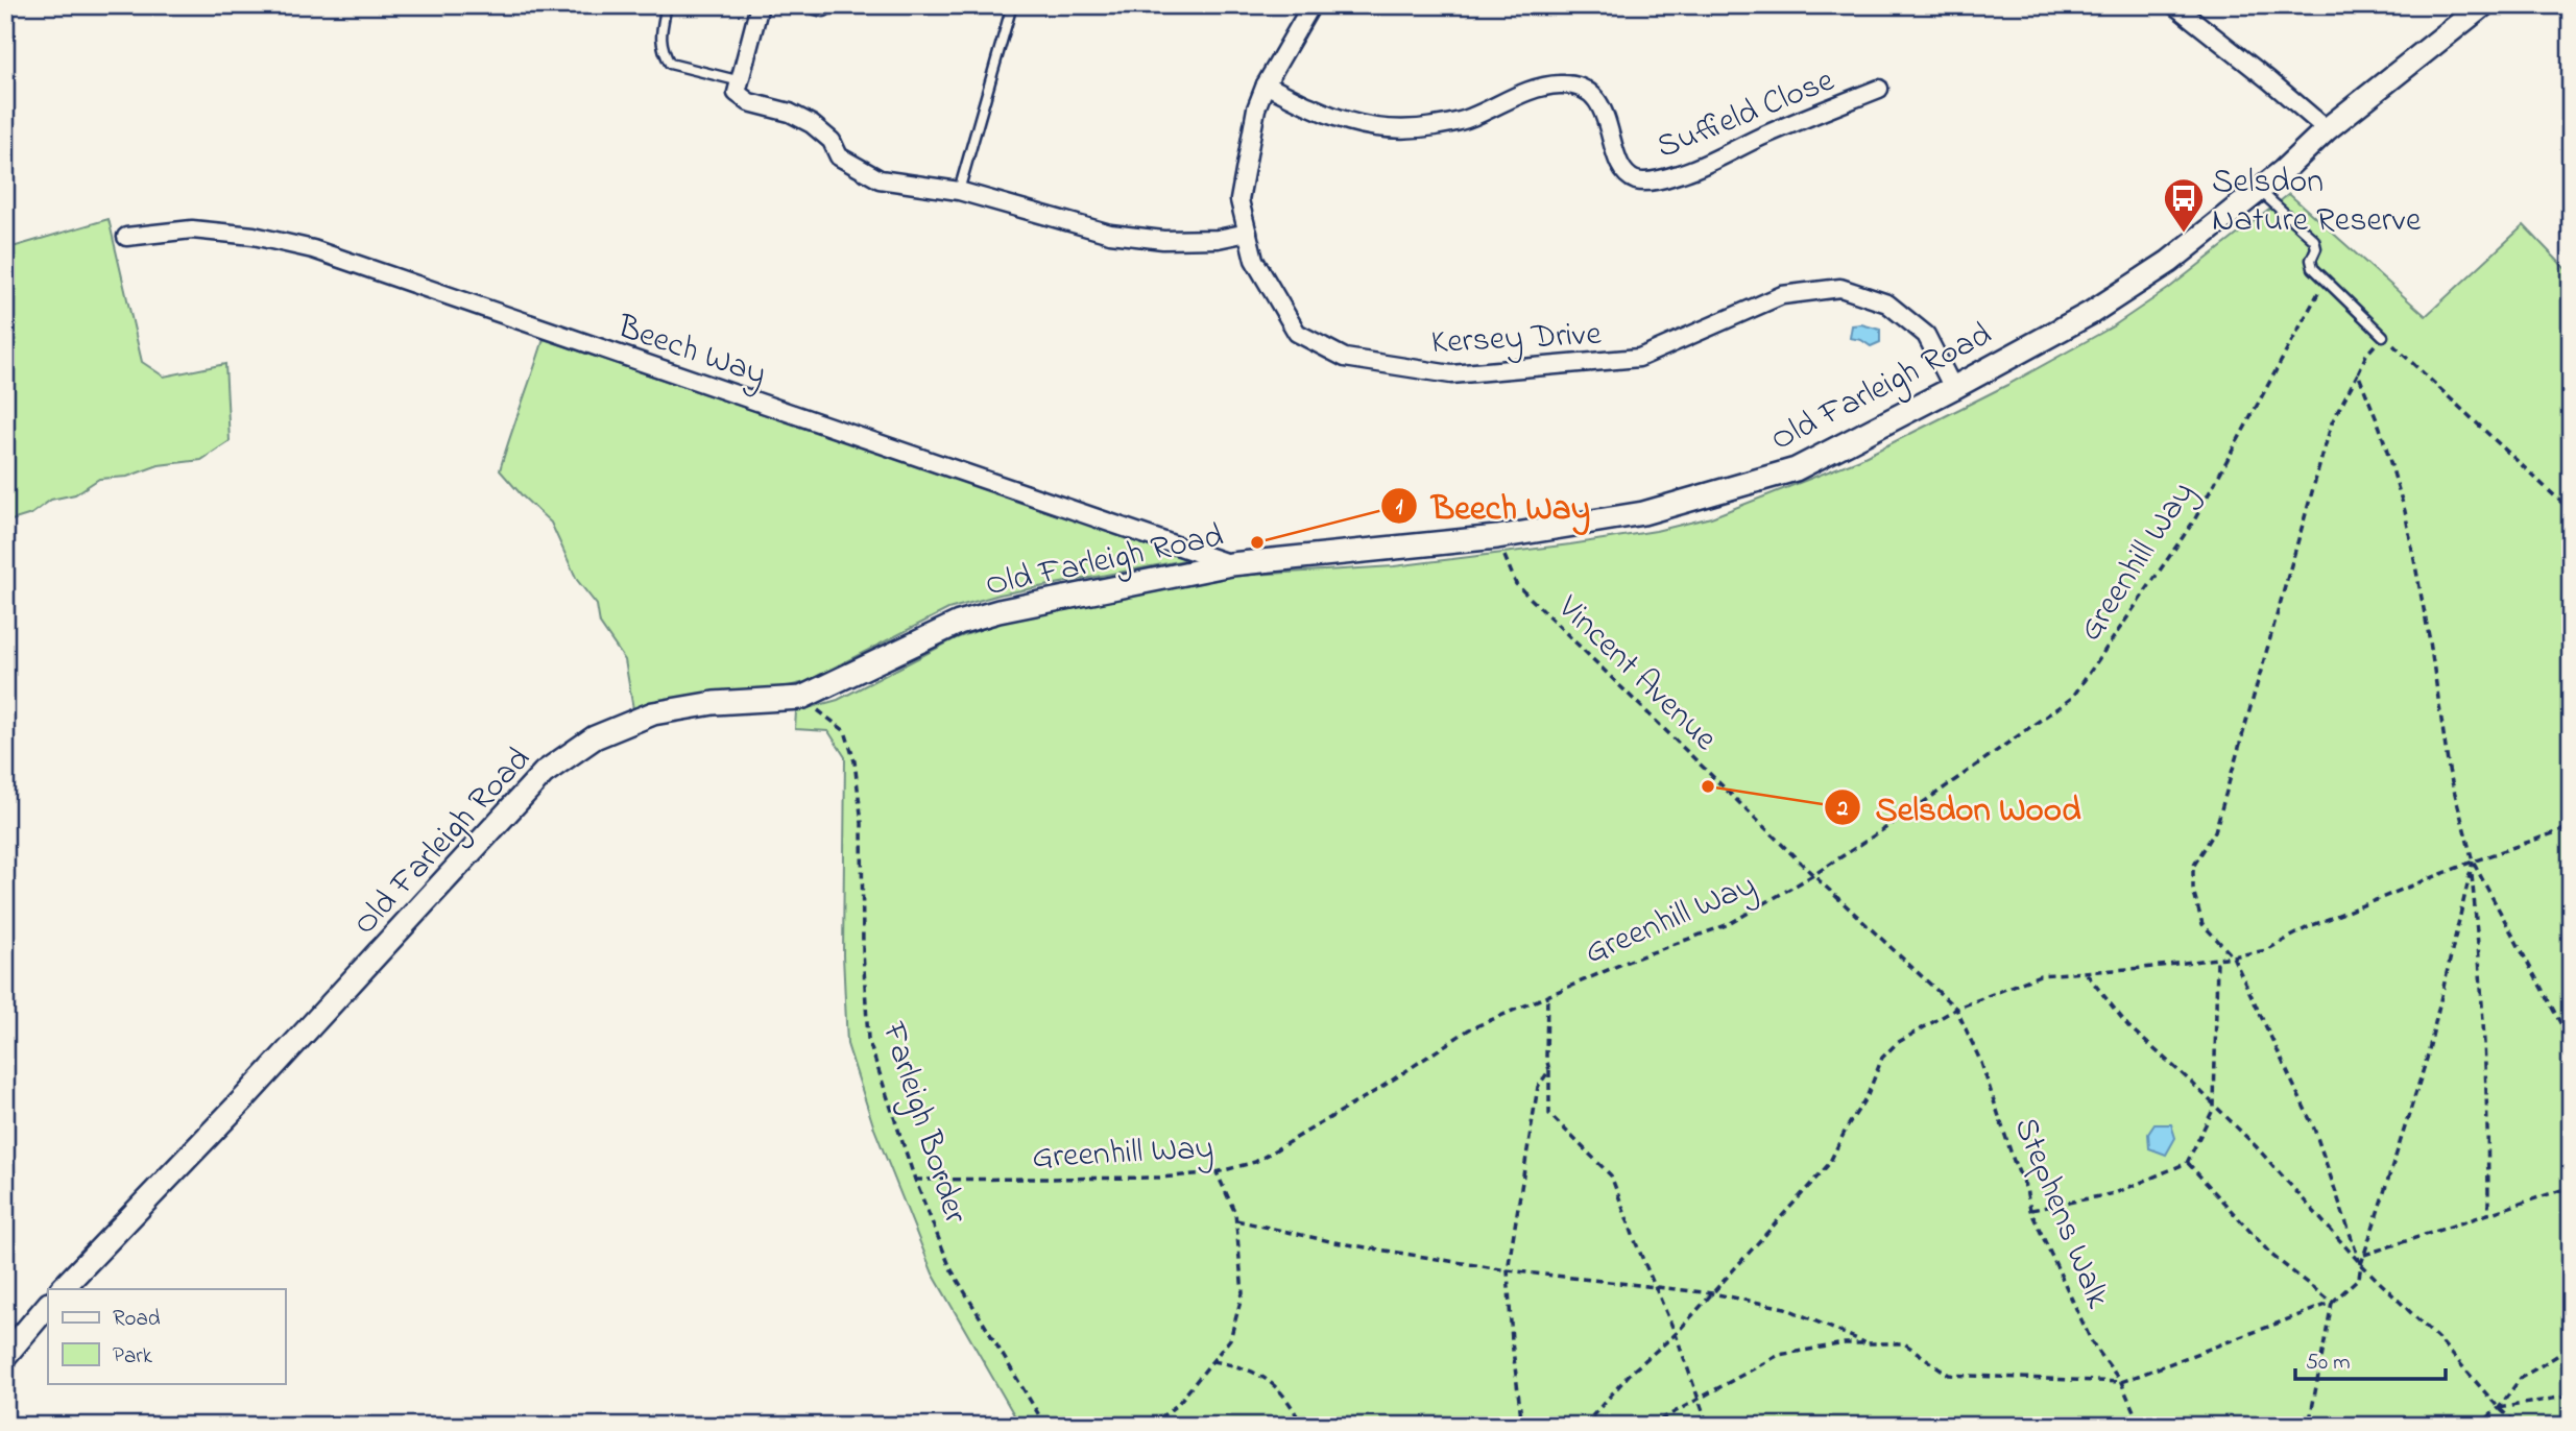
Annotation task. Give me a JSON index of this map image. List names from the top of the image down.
{
  "streets": {
    "street": [
      "Suffield Close",
      "Kersey Drive",
      "Beech Way",
      "Old Farleigh Road"
    ],
    "path": [
      "Greenhill Way",
      "Vincent Avenue",
      "Farleigh Border",
      "Stephens Walk"
    ]
  },
  "crossings": [
    ["Suffield Close", "Kersey Drive"],
    ["Kersey Drive", "Old Farleigh Road"],
    ["Beech Way", "Old Farleigh Road"],
    ["Old Farleigh Road", "Vincent Avenue"],
    ["Old Farleigh Road", "Farleigh Border"],
    ["Greenhill Way", "Vincent Avenue"],
    ["Greenhill Way", "Farleigh Border"],
    ["Vincent Avenue", "Stephens Walk"]
  ],
  "places": {
    "bus stop": ["Selsdon Nature Reserve"],
    "other": ["Beech Way", "Selsdon Wood"]
  },
  "legend": ["Road", "Park"],
  "scale_bar": "50 m"
}
